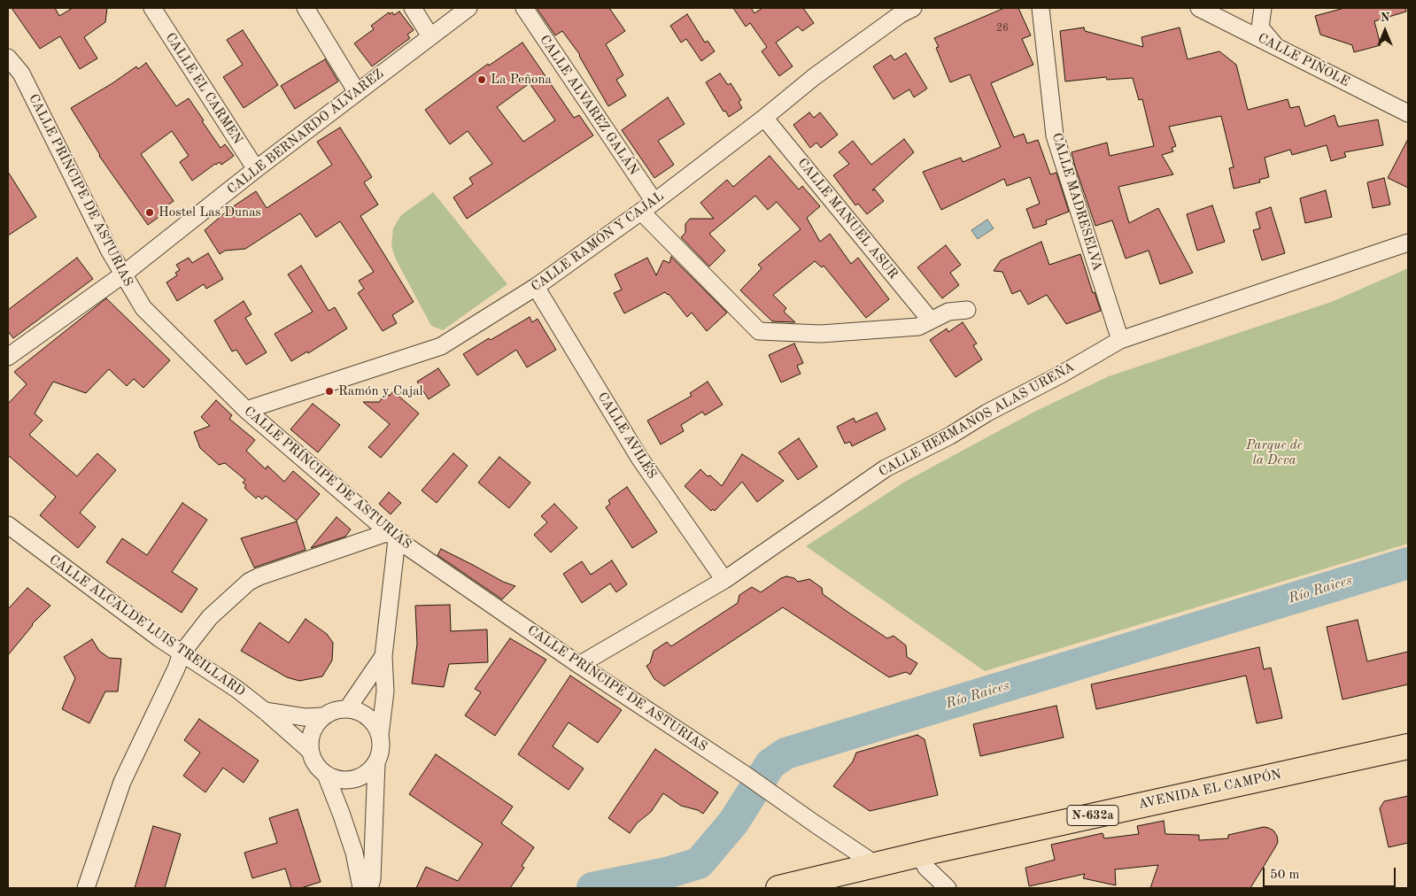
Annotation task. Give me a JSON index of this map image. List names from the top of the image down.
{
  "streets": {
    "main road": ["AVENIDA EL CAMPÓN", "N-632a"],
    "street": [
      "CALLE PIÑOLE",
      "CALLE EL CARMEN",
      "CALLE ALVAREZ GALÁN",
      "CALLE BERNARDO ÁLVAREZ",
      "CALLE PRÍNCIPE DE ASTURIAS",
      "CALLE MADRESELVA",
      "CALLE MANUEL ASUR",
      "CALLE RAMÓN Y CAJAL",
      "CALLE HERMANOS ALAS UREÑA",
      "CALLE AVILÉS",
      "CALLE ALCALDE LUIS TREILLARD"
    ]
  },
  "crossings": [
    ["CALLE EL CARMEN", "CALLE BERNARDO ÁLVAREZ"],
    ["CALLE ALVAREZ GALÁN", "CALLE MANUEL ASUR"],
    ["CALLE ALVAREZ GALÁN", "CALLE RAMÓN Y CAJAL"],
    ["CALLE BERNARDO ÁLVAREZ", "CALLE PRÍNCIPE DE ASTURIAS"],
    ["CALLE PRÍNCIPE DE ASTURIAS", "CALLE RAMÓN Y CAJAL"],
    ["CALLE PRÍNCIPE DE ASTURIAS", "CALLE HERMANOS ALAS UREÑA"],
    ["CALLE PRÍNCIPE DE ASTURIAS", "AVENIDA EL CAMPÓN"],
    ["CALLE MADRESELVA", "CALLE HERMANOS ALAS UREÑA"],
    ["CALLE MANUEL ASUR", "CALLE RAMÓN Y CAJAL"],
    ["CALLE RAMÓN Y CAJAL", "CALLE AVILÉS"],
    ["CALLE HERMANOS ALAS UREÑA", "CALLE AVILÉS"]
  ],
  "water": ["Río Raices"],
  "parks": ["Parque de la Deva"],
  "places": ["La Peñona", "Hostel Las Dunas", "Ramón y Cajal"],
  "house_numbers": ["26"],
  "scale_bar": "50 m",
  "north": "top"
}
